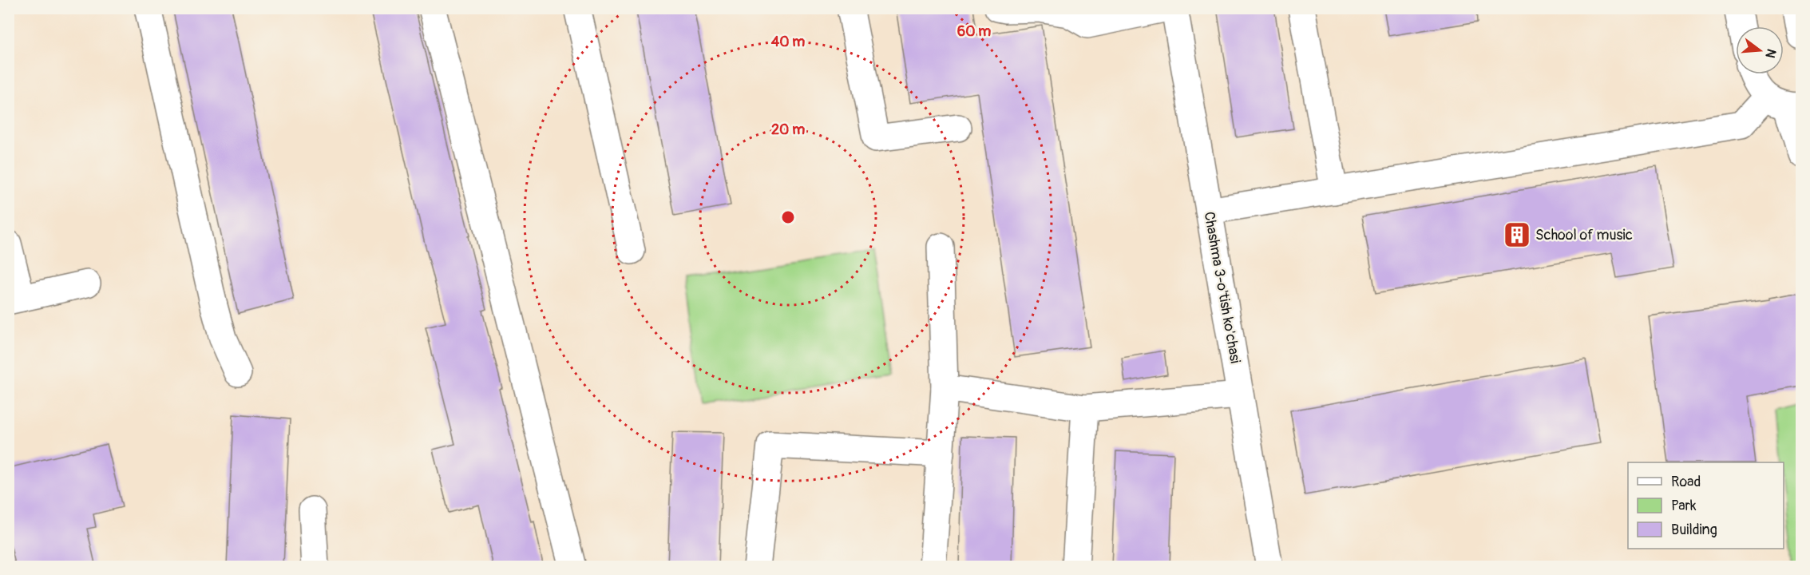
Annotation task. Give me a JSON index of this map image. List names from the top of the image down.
{
  "streets": {
    "street": ["Chashma 3-o'tish ko'chasi"]
  },
  "places": {
    "building": ["School of music"]
  },
  "legend": ["Road", "Park", "Building"],
  "north": "right",
  "rings": ["60 m", "40 m", "20 m"]
}
